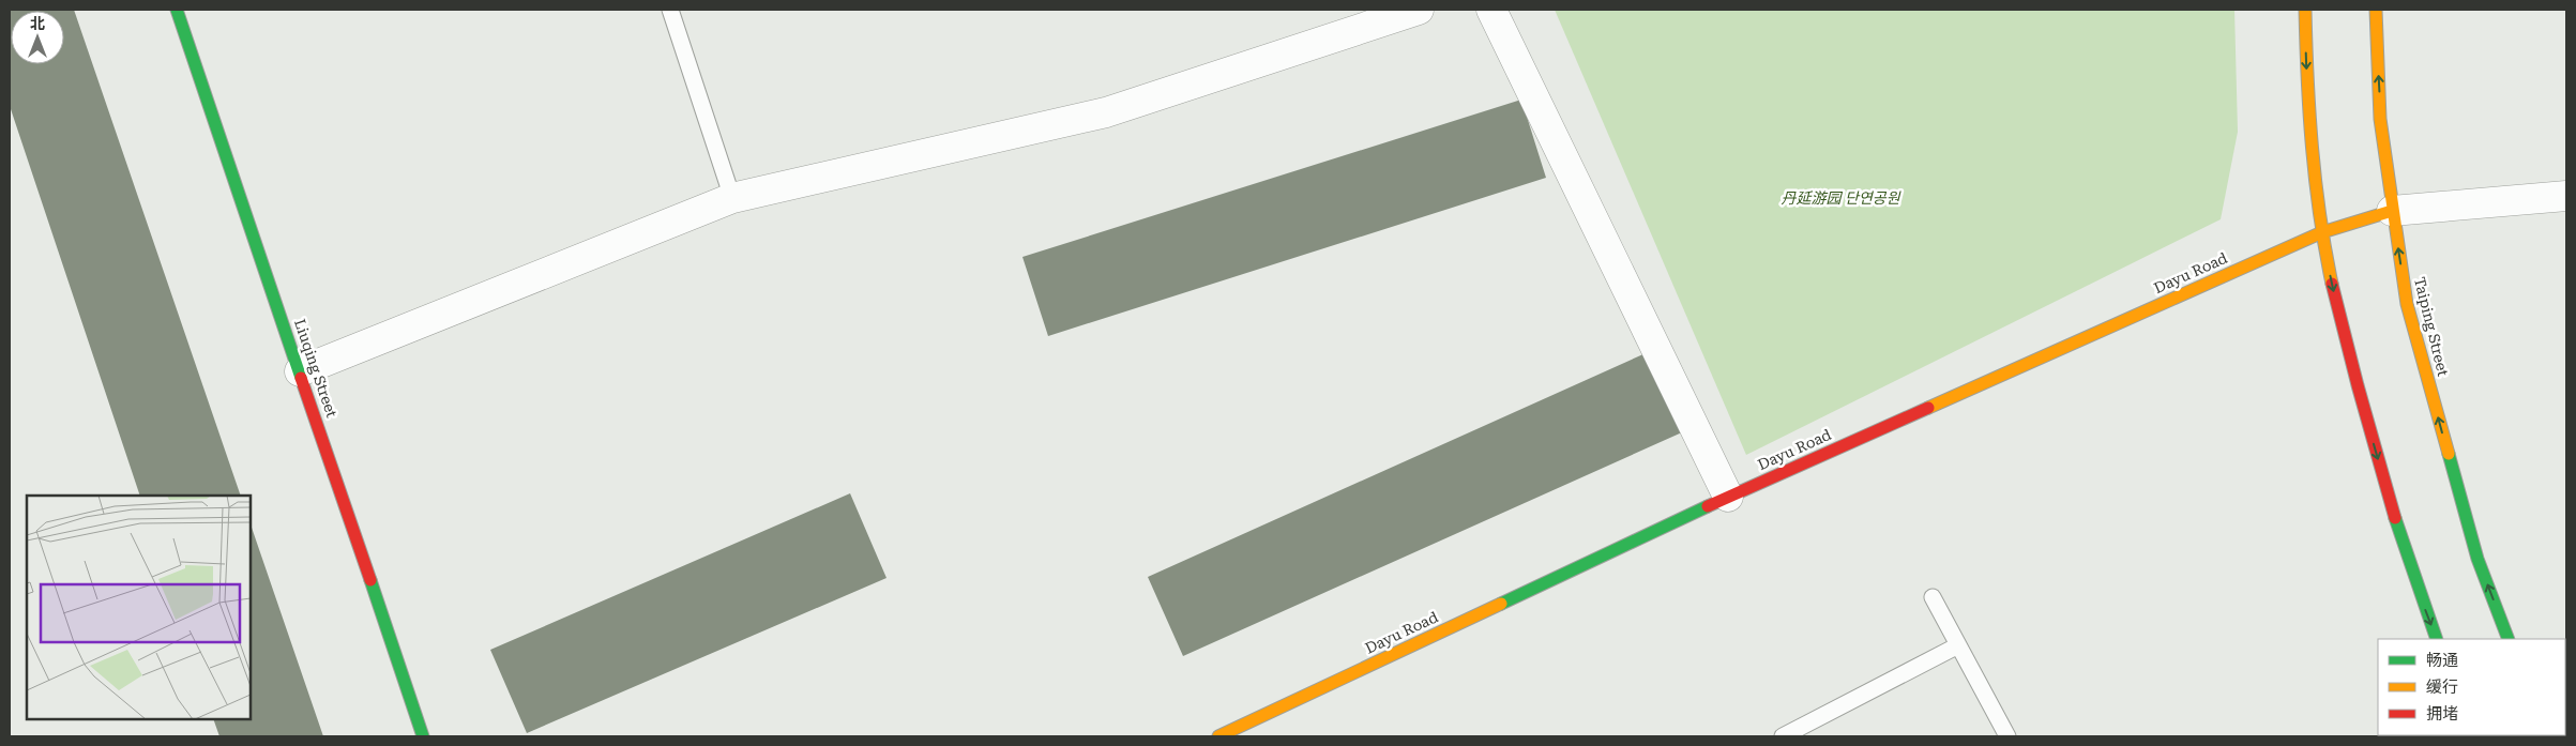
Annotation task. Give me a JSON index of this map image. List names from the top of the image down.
{
  "streets": {
    "street": ["Dayu Road", "Taiping Street", "Liuqing Street"]
  },
  "crossings": [
    ["Dayu Road", "Taiping Street"]
  ],
  "parks": ["丹延游园 단연공원"],
  "legend": ["畅通", "缓行", "拥堵"],
  "north": "top"
}
